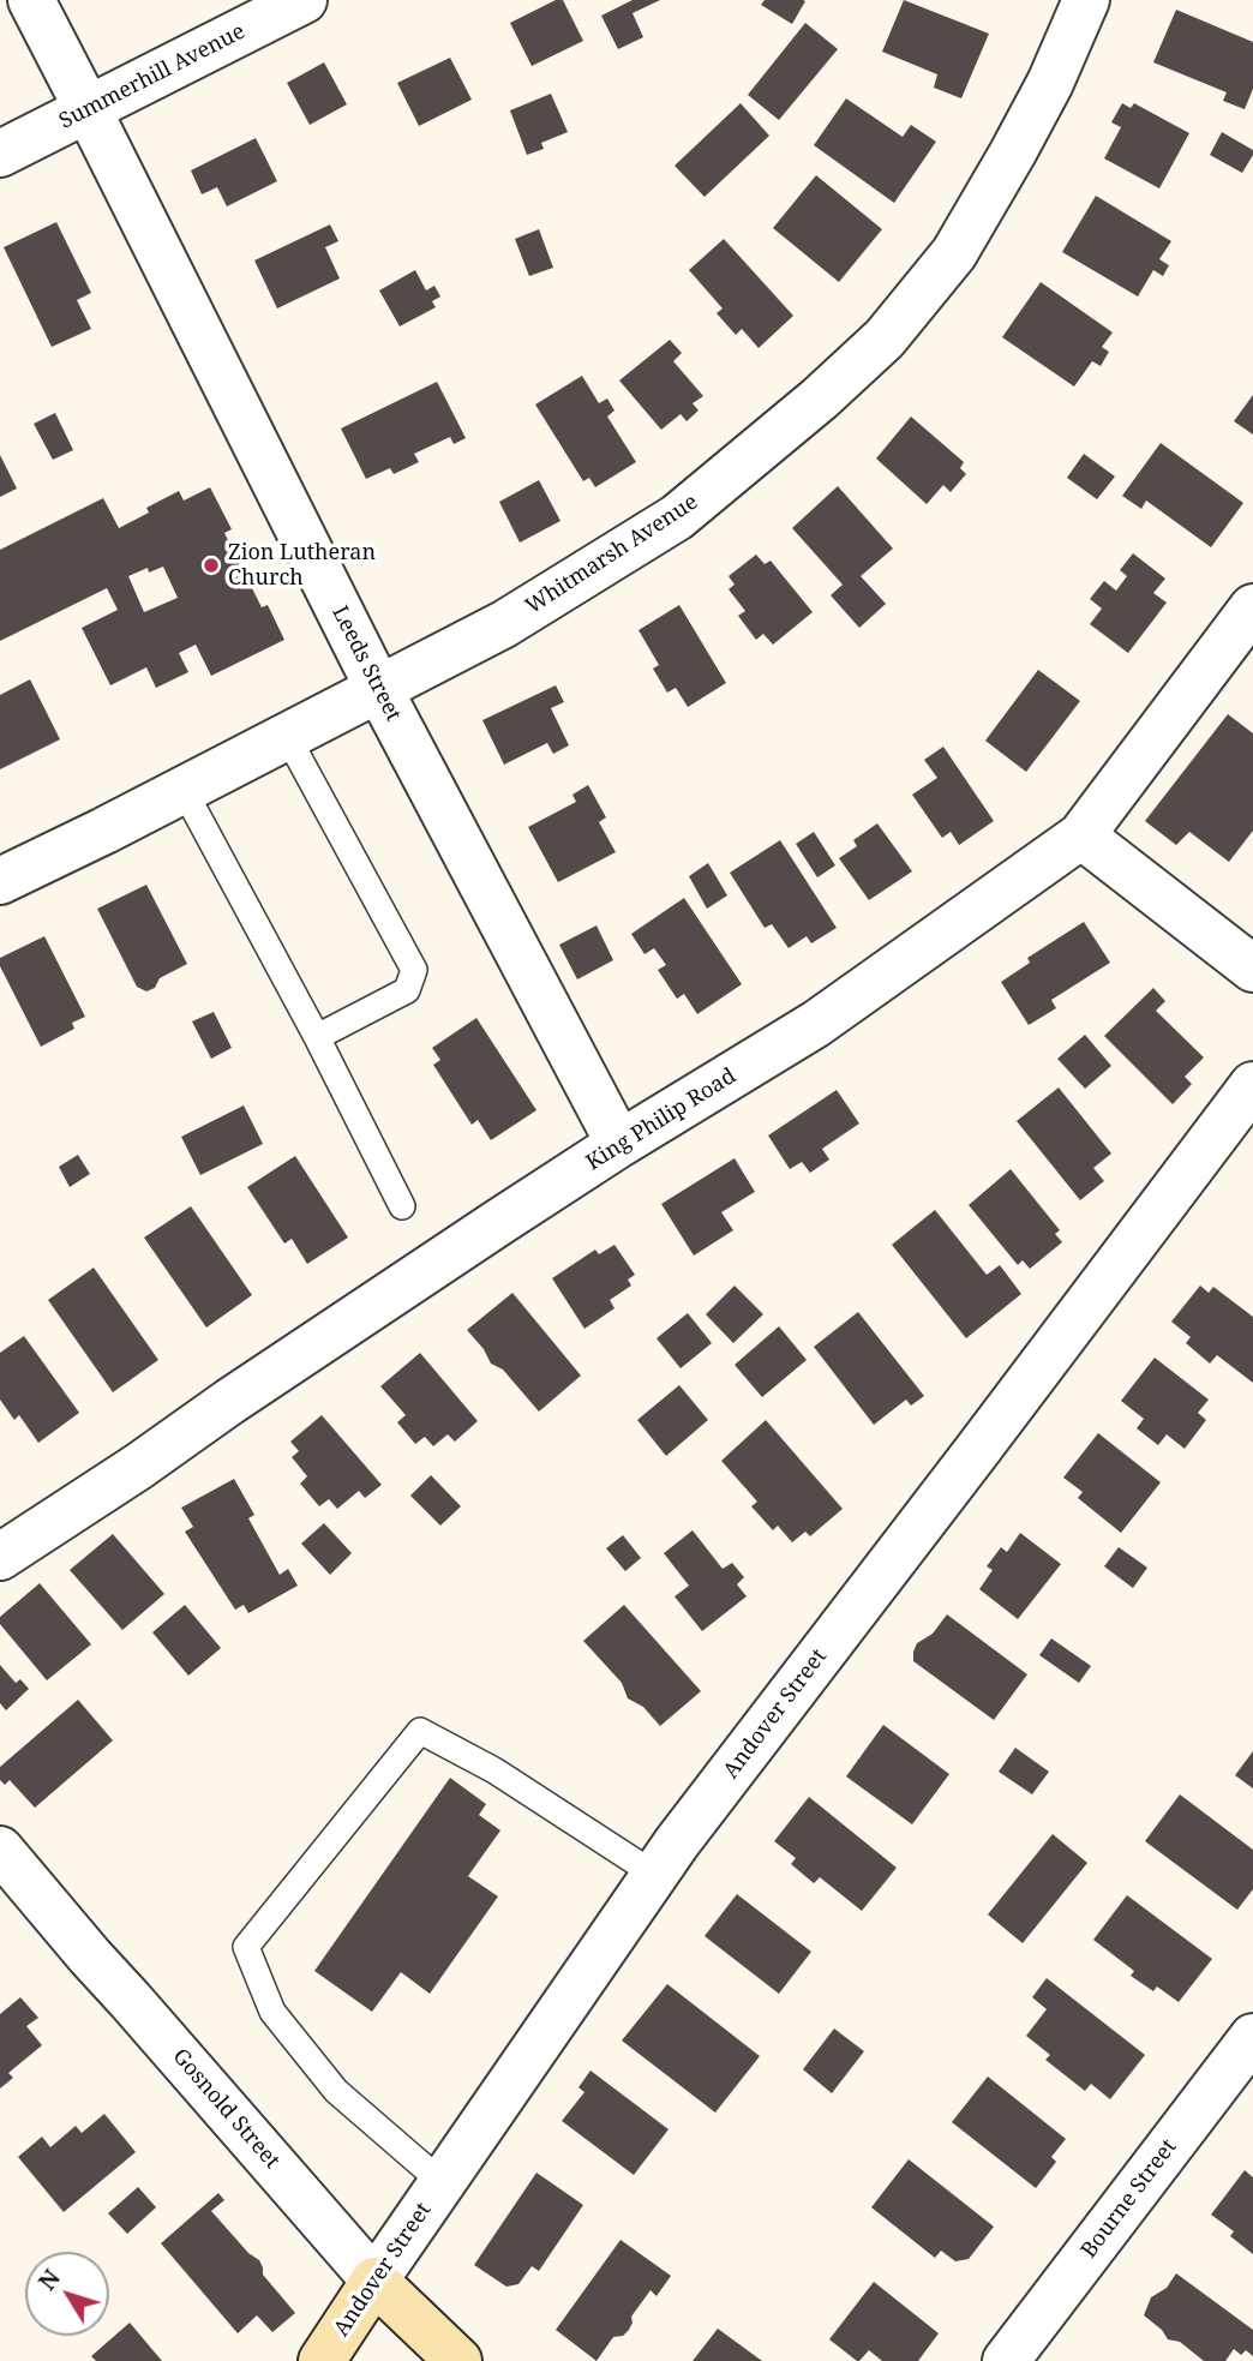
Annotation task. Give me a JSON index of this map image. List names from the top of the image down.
{
  "streets": {
    "street": [
      "Summerhill Avenue",
      "Whitmarsh Avenue",
      "Leeds Street",
      "King Philip Road",
      "Andover Street",
      "Gosnold Street",
      "Bourne Street"
    ]
  },
  "crossings": [
    ["Summerhill Avenue", "Leeds Street"],
    ["Whitmarsh Avenue", "Leeds Street"],
    ["Leeds Street", "King Philip Road"],
    ["Andover Street", "Gosnold Street"]
  ],
  "places": ["Zion Lutheran Church"],
  "north": "top left"
}
